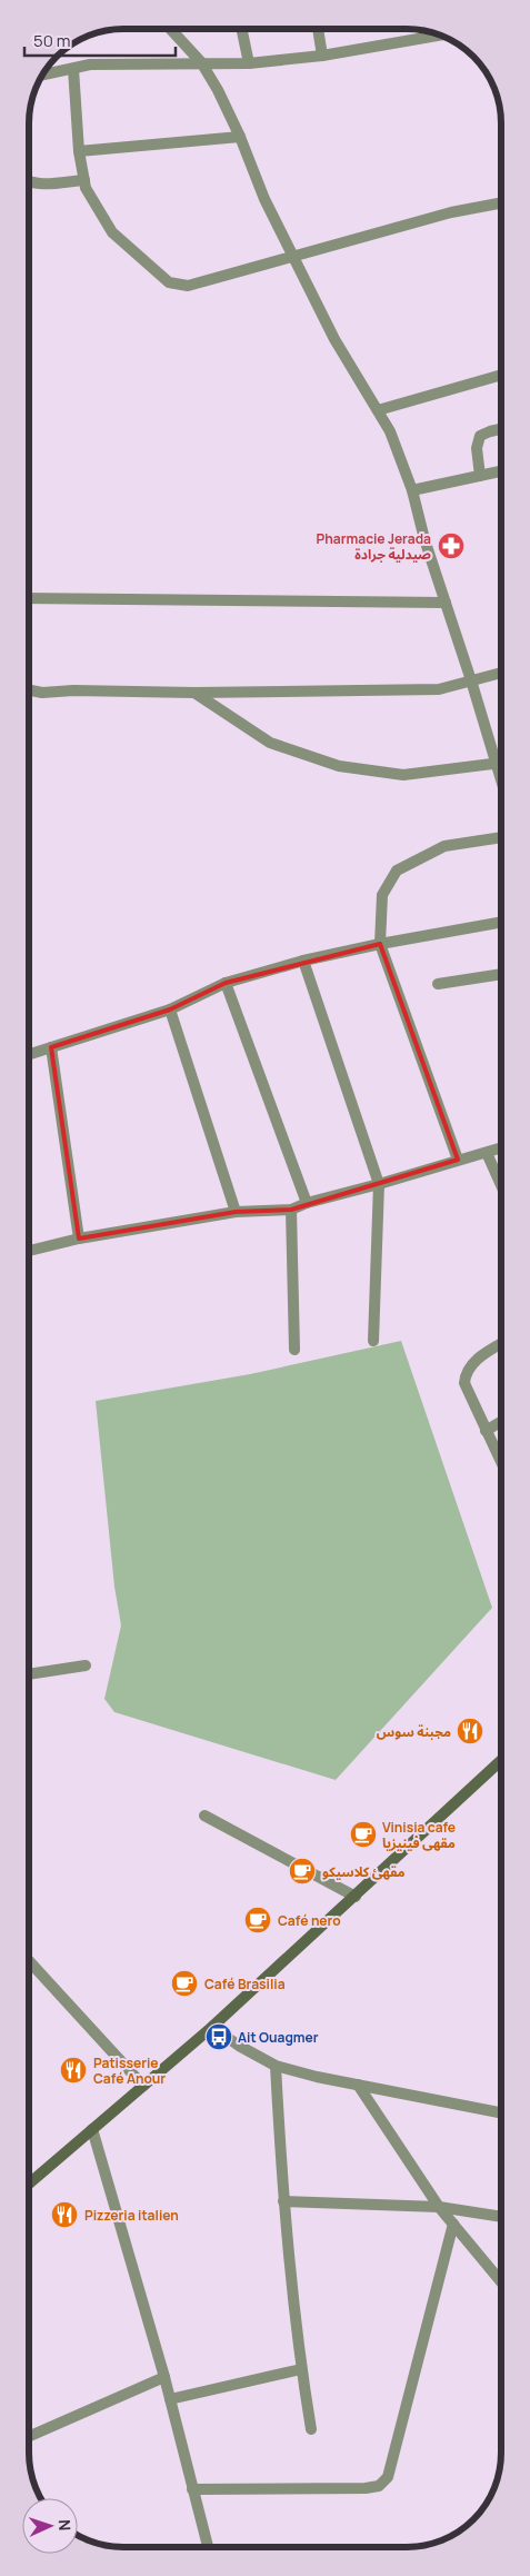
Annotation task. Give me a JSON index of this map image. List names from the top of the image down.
{
  "places": {
    "pharmacy": ["Pharmacie Jerada صيدلية جرادة"],
    "restaurant": ["مجبنة سوس", "Patisserie Café Anour", "Pizzeria italien"],
    "cafe": [
      "Vinisia cafe مقهى فينيزيا",
      "مقهئ كلاسيكو",
      "Café nero",
      "Café Brasilia"
    ],
    "bus stop": ["Ait Ouagmer"]
  },
  "scale_bar": "50 m",
  "north": "right"
}
